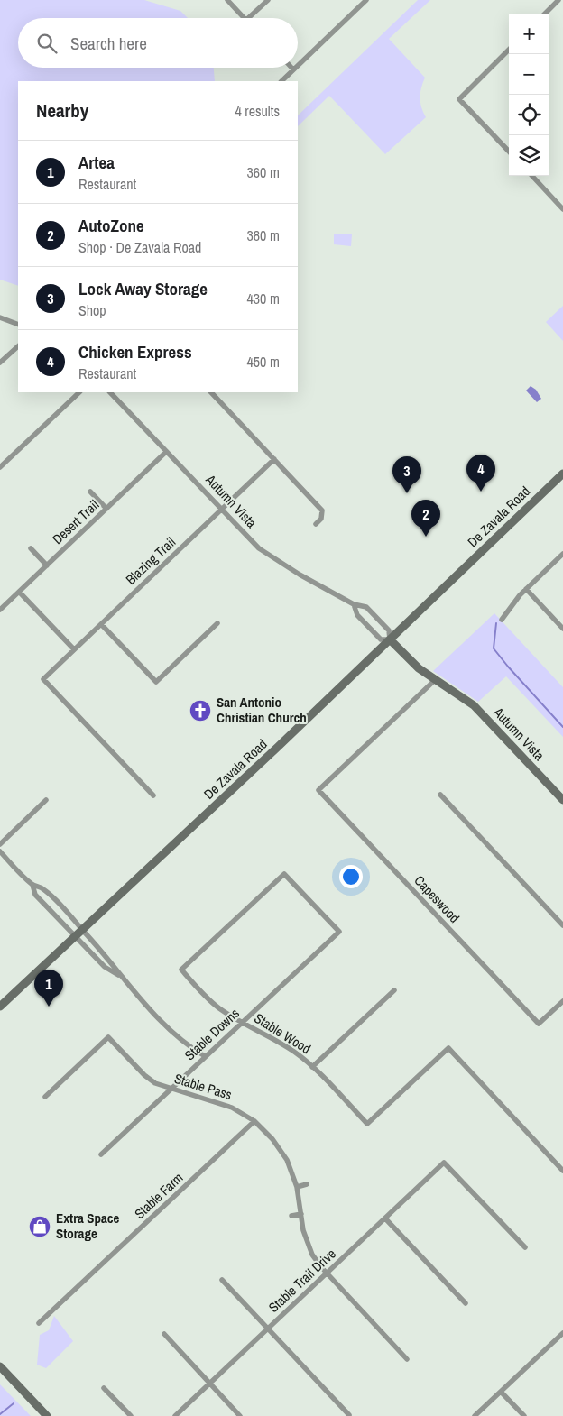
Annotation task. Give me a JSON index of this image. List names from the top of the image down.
{
  "streets": {
    "main road": ["Autumn Vista", "De Zavala Road"],
    "street": [
      "Desert Trail",
      "Blazing Trail",
      "Capeswood",
      "Stable Wood",
      "Stable Downs",
      "Stable Pass",
      "Stable Farm",
      "Stable Trail Drive"
    ]
  },
  "crossings": [
    ["Autumn Vista", "De Zavala Road"],
    ["Autumn Vista", "Desert Trail"],
    ["Autumn Vista", "Blazing Trail"],
    ["Autumn Vista", "Capeswood"],
    ["Stable Wood", "Stable Downs"],
    ["Stable Downs", "Stable Pass"],
    ["Stable Pass", "Stable Farm"],
    ["Stable Pass", "Stable Trail Drive"]
  ],
  "places": {
    "church": ["San Antonio Christian Church"],
    "shop": ["Extra Space Storage"]
  },
  "page": {
    "map_buttons": ["+", "−"],
    "search": "Search here",
    "heading": ["Nearby", "4 results"],
    "list": [
      {
        "mark": "1",
        "name": "Artea",
        "note": "Restaurant",
        "value": "360 m"
      },
      {
        "mark": "2",
        "name": "AutoZone",
        "note": "Shop · De Zavala Road",
        "value": "380 m"
      },
      {
        "mark": "3",
        "name": "Lock Away Storage",
        "note": "Shop",
        "value": "430 m"
      },
      {
        "mark": "4",
        "name": "Chicken Express",
        "note": "Restaurant",
        "value": "450 m"
      }
    ],
    "pins": [
      "4",
      "3",
      "2",
      "1"
    ]
  }
}
